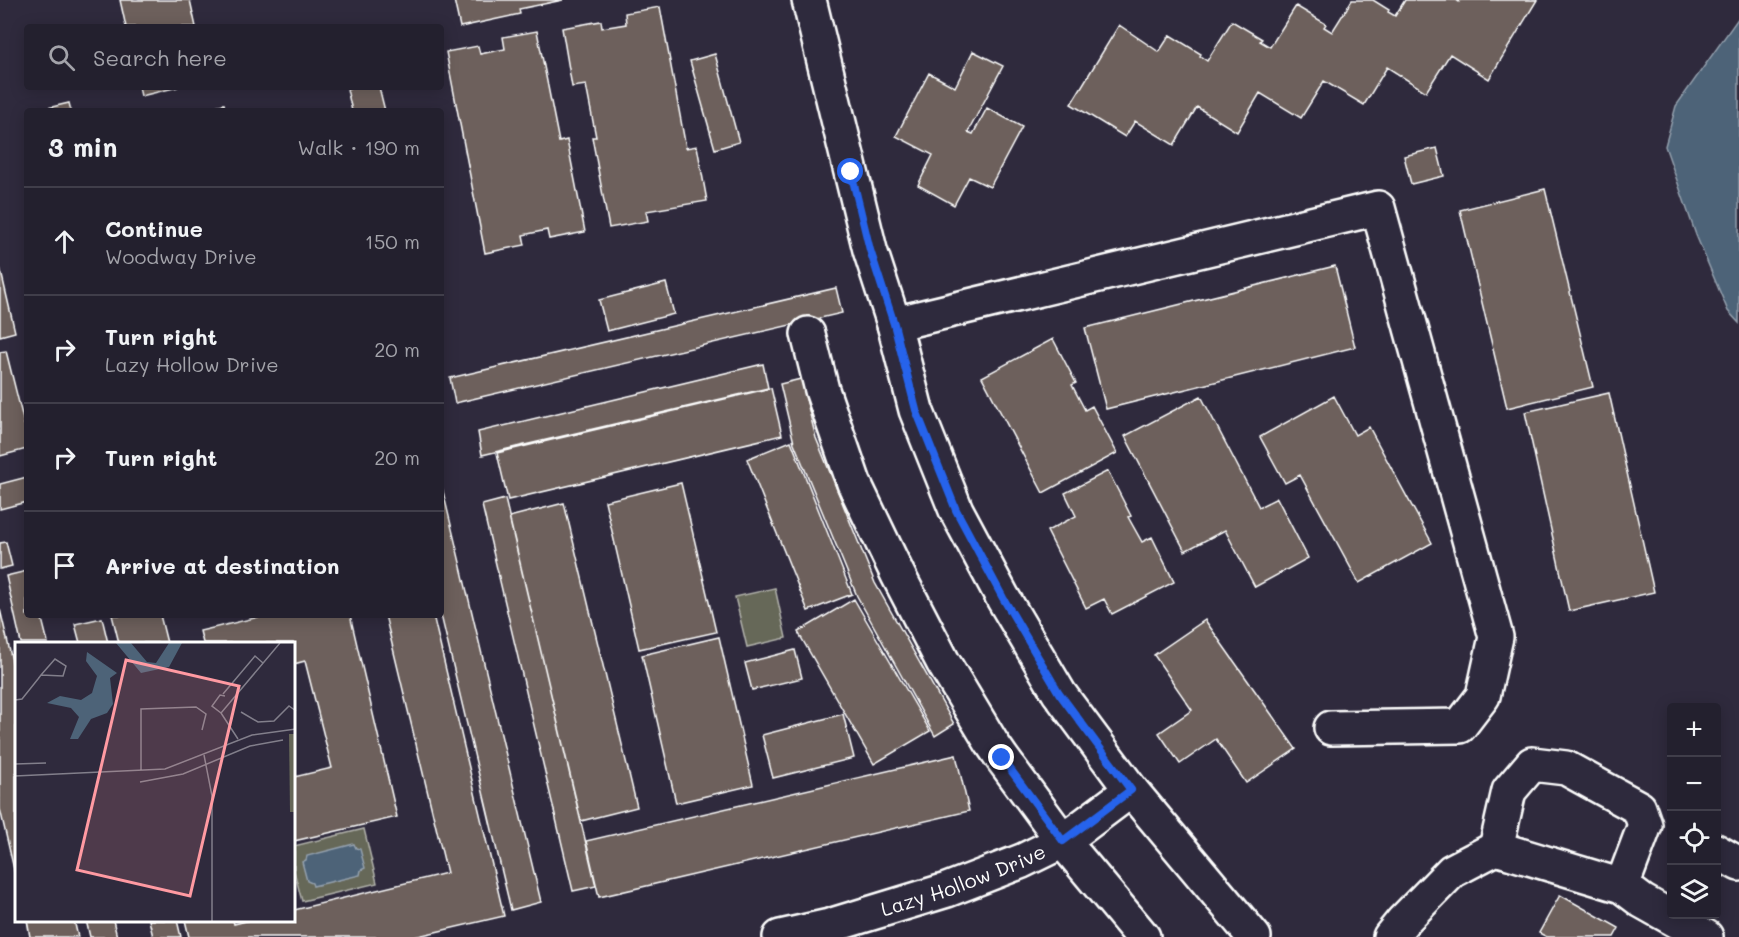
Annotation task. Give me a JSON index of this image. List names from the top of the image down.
{
  "streets": {
    "street": ["Lazy Hollow Drive"]
  },
  "page": {
    "search": "Search here",
    "heading": ["3 min", "Walk · 190 m"],
    "list": [
      ["Continue", "Woodway Drive", "150 m"],
      ["Turn right", "Lazy Hollow Drive", "20 m"],
      ["Turn right", "20 m"],
      "Arrive at destination"
    ],
    "map_buttons": ["+", "−"]
  }
}
